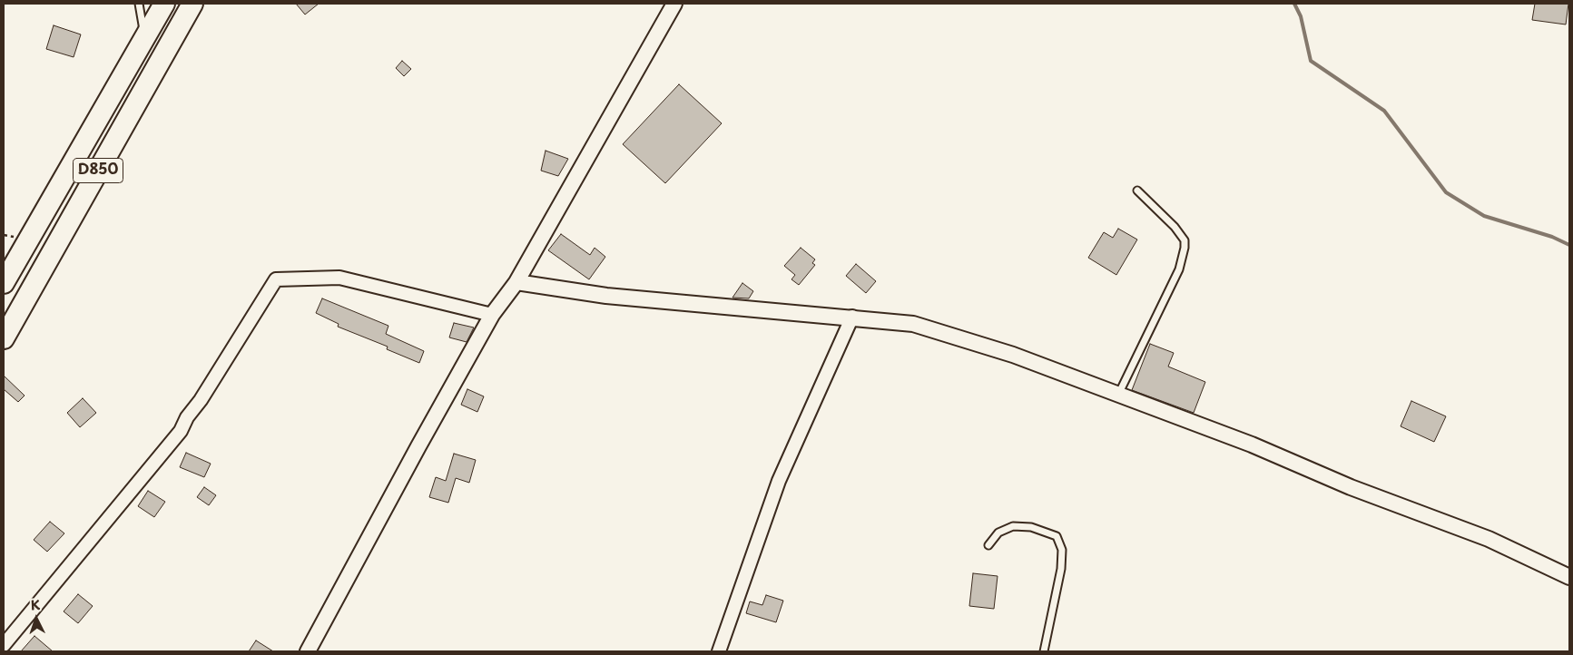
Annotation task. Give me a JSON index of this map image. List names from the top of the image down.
{
  "streets": {
    "highway": ["D850"]
  },
  "north": "top"
}
